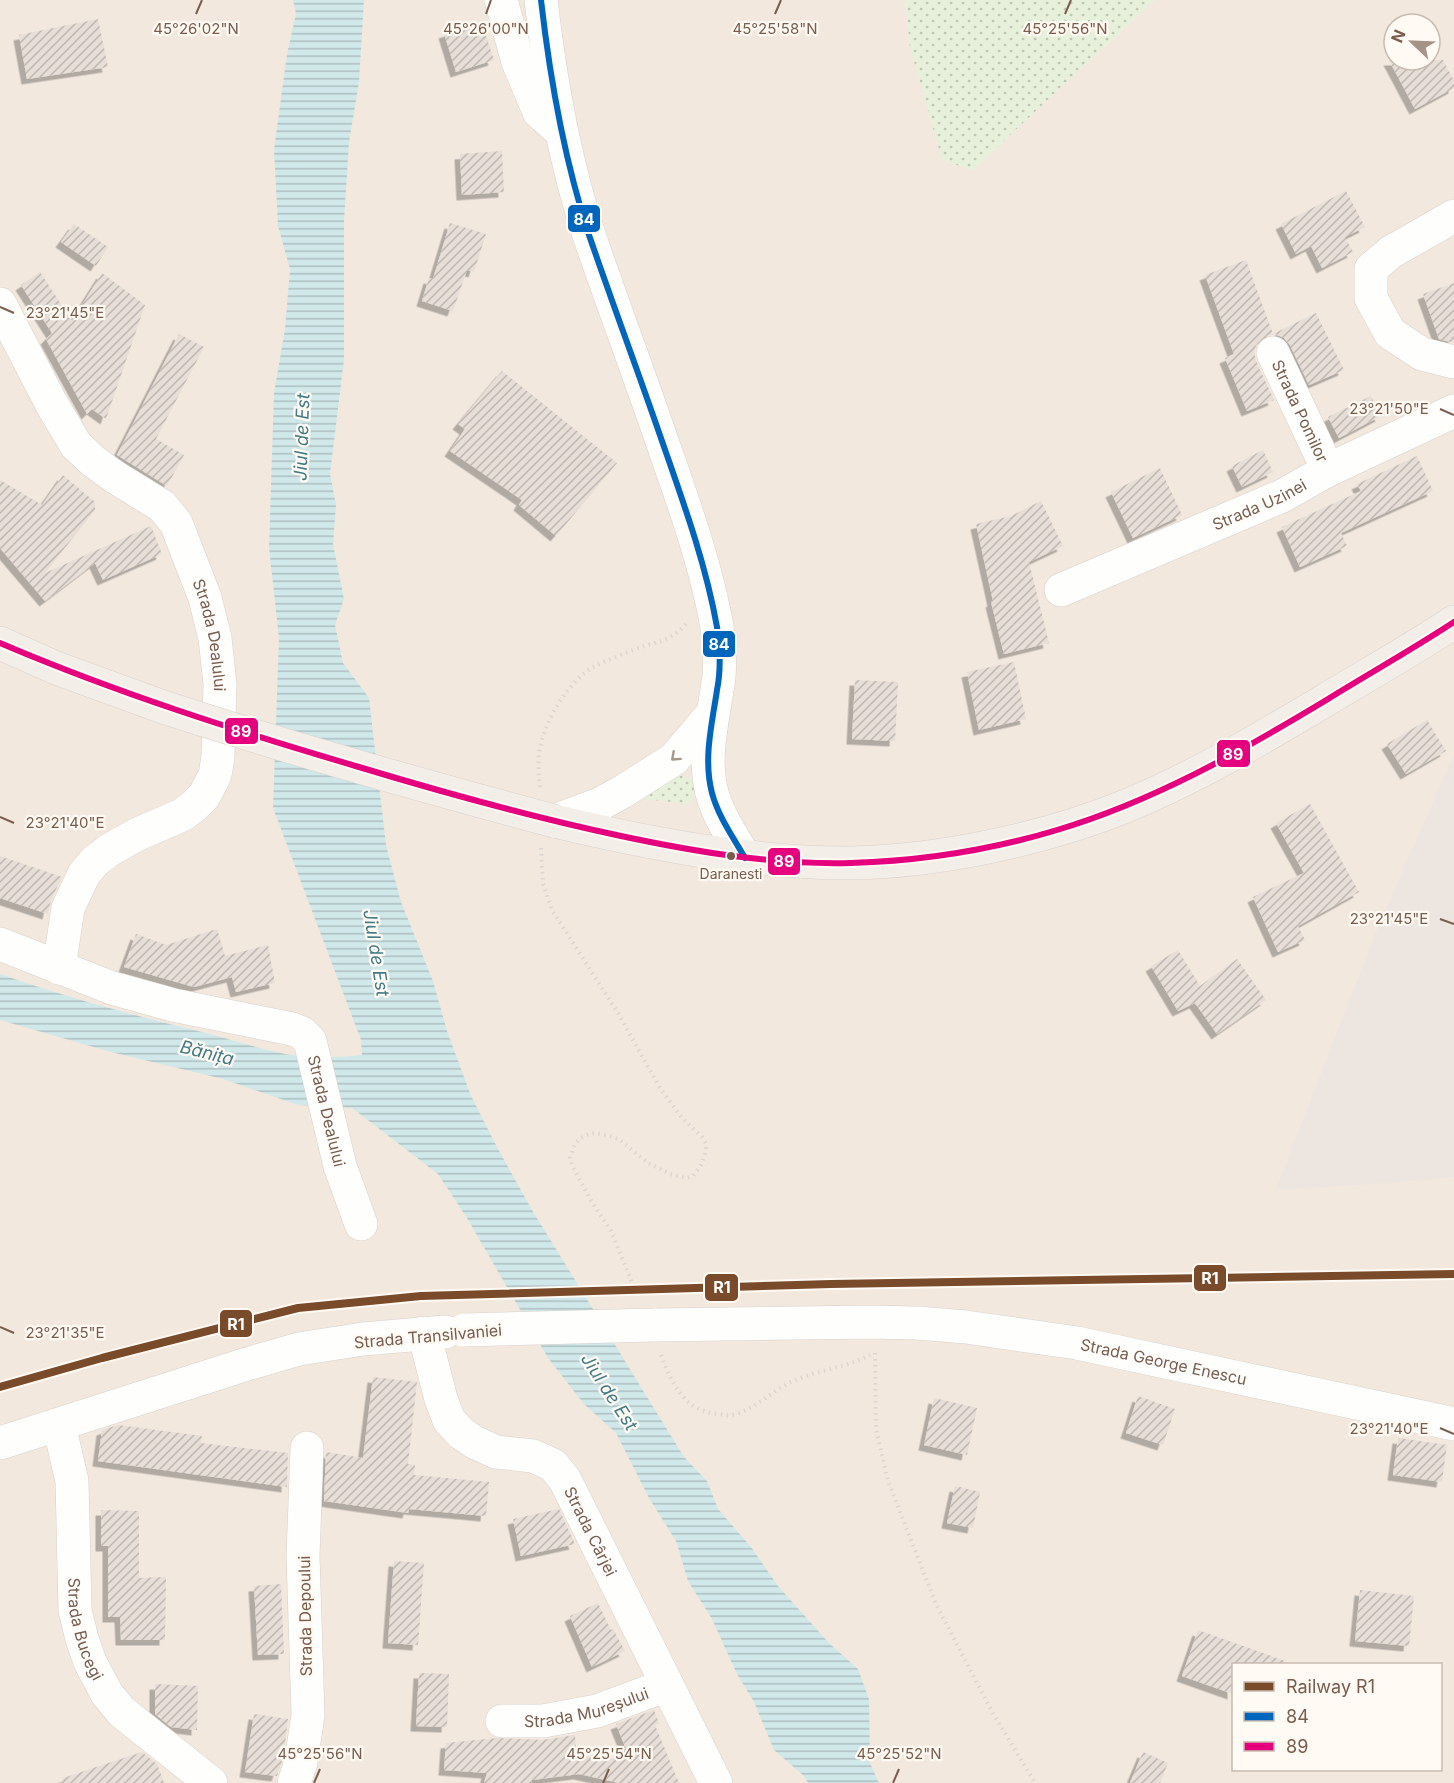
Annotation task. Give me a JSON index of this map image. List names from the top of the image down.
{
  "streets": {
    "street": [
      "Strada Pomilor",
      "Strada Uzinei",
      "Strada Dealului",
      "Strada Transilvaniei",
      "Strada George Enescu",
      "Strada Cârjei",
      "Strada Depoului",
      "Strada Bucegi",
      "Strada Mureșului"
    ]
  },
  "crossings": [
    ["Strada Pomilor", "Strada Uzinei"],
    ["Strada Transilvaniei", "Strada George Enescu"],
    ["Strada Transilvaniei", "Strada Cârjei"],
    ["Strada Transilvaniei", "Strada Bucegi"],
    ["Strada Cârjei", "Strada Mureșului"]
  ],
  "water": ["Jiul de Est", "Bănița"],
  "places": ["Daranesti"],
  "lines": ["transit line 84", "transit line 89", "rail line R1"],
  "legend": ["Railway R1", "84", "89"],
  "north": "top left",
  "coordinates": [
    "45°26'00\"N",
    "45°26'02\"N",
    "45°25'58\"N",
    "45°25'56\"N",
    "23°21'45\"E",
    "23°21'50\"E",
    "23°21'40\"E",
    "23°21'35\"E",
    "45°25'54\"N",
    "45°25'52\"N"
  ]
}
